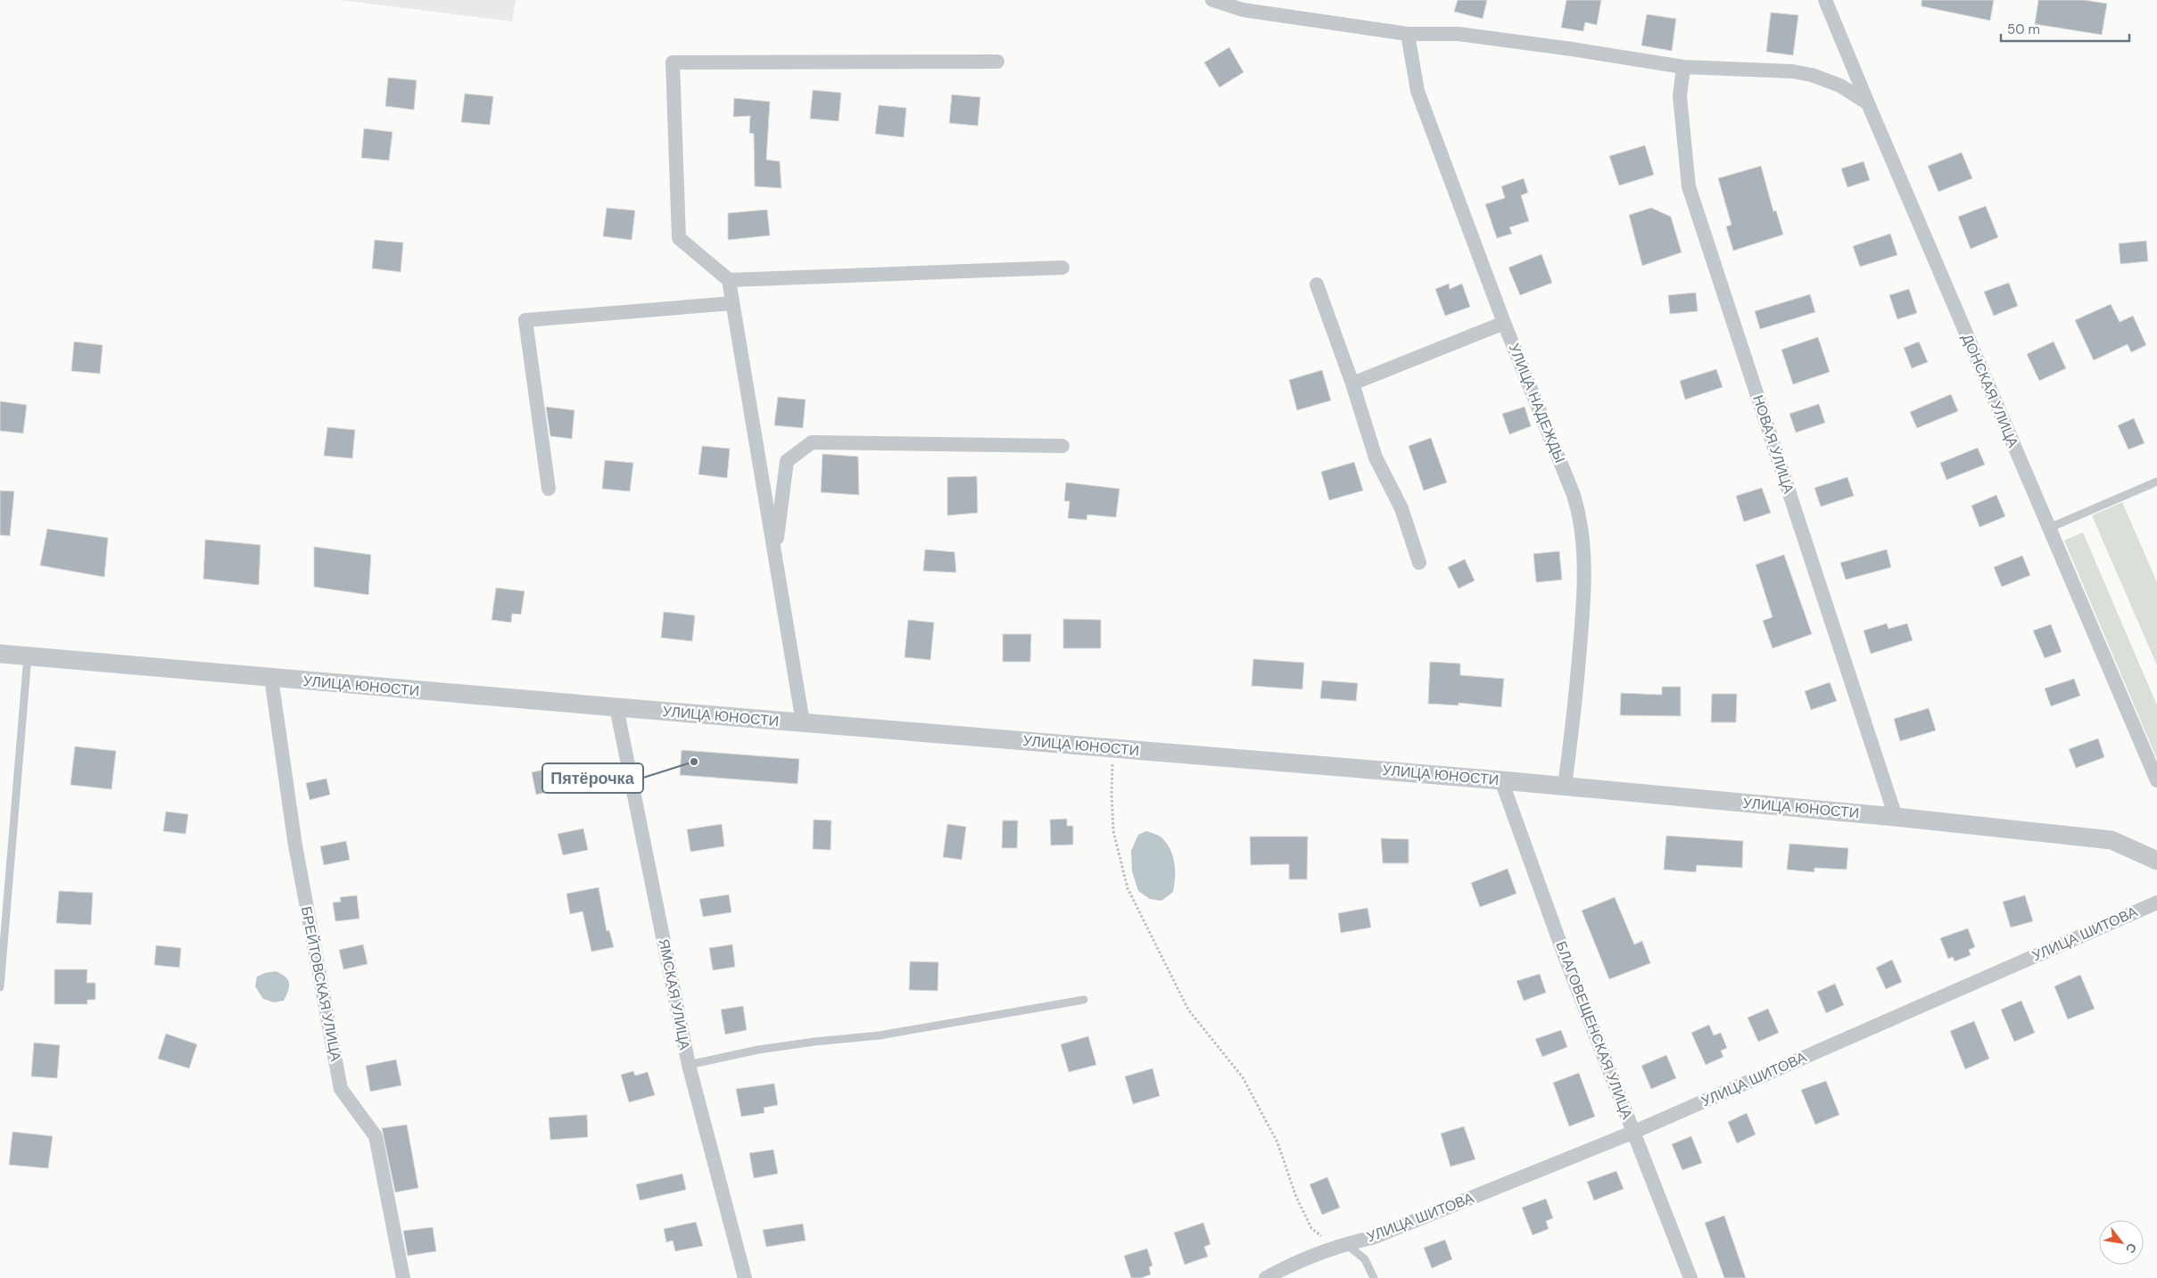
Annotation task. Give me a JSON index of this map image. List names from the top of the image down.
{
  "streets": {
    "street": [
      "ДОНСКАЯ УЛИЦА",
      "УЛИЦА НАДЕЖДЫ",
      "НОВАЯ УЛИЦА",
      "УЛИЦА ЮНОСТИ",
      "УЛИЦА ШИТОВА",
      "БРЕЙТОВСКАЯ УЛИЦА",
      "ЯМСКАЯ УЛИЦА",
      "БЛАГОВЕЩЕНСКАЯ УЛИЦА"
    ]
  },
  "crossings": [
    ["УЛИЦА НАДЕЖДЫ", "УЛИЦА ЮНОСТИ"],
    ["НОВАЯ УЛИЦА", "УЛИЦА ЮНОСТИ"],
    ["УЛИЦА ЮНОСТИ", "БРЕЙТОВСКАЯ УЛИЦА"],
    ["УЛИЦА ЮНОСТИ", "ЯМСКАЯ УЛИЦА"],
    ["УЛИЦА ЮНОСТИ", "БЛАГОВЕЩЕНСКАЯ УЛИЦА"],
    ["УЛИЦА ШИТОВА", "БЛАГОВЕЩЕНСКАЯ УЛИЦА"]
  ],
  "places": ["Пятёрочка"],
  "scale_bar": "50 m",
  "north": "bottom right"
}
